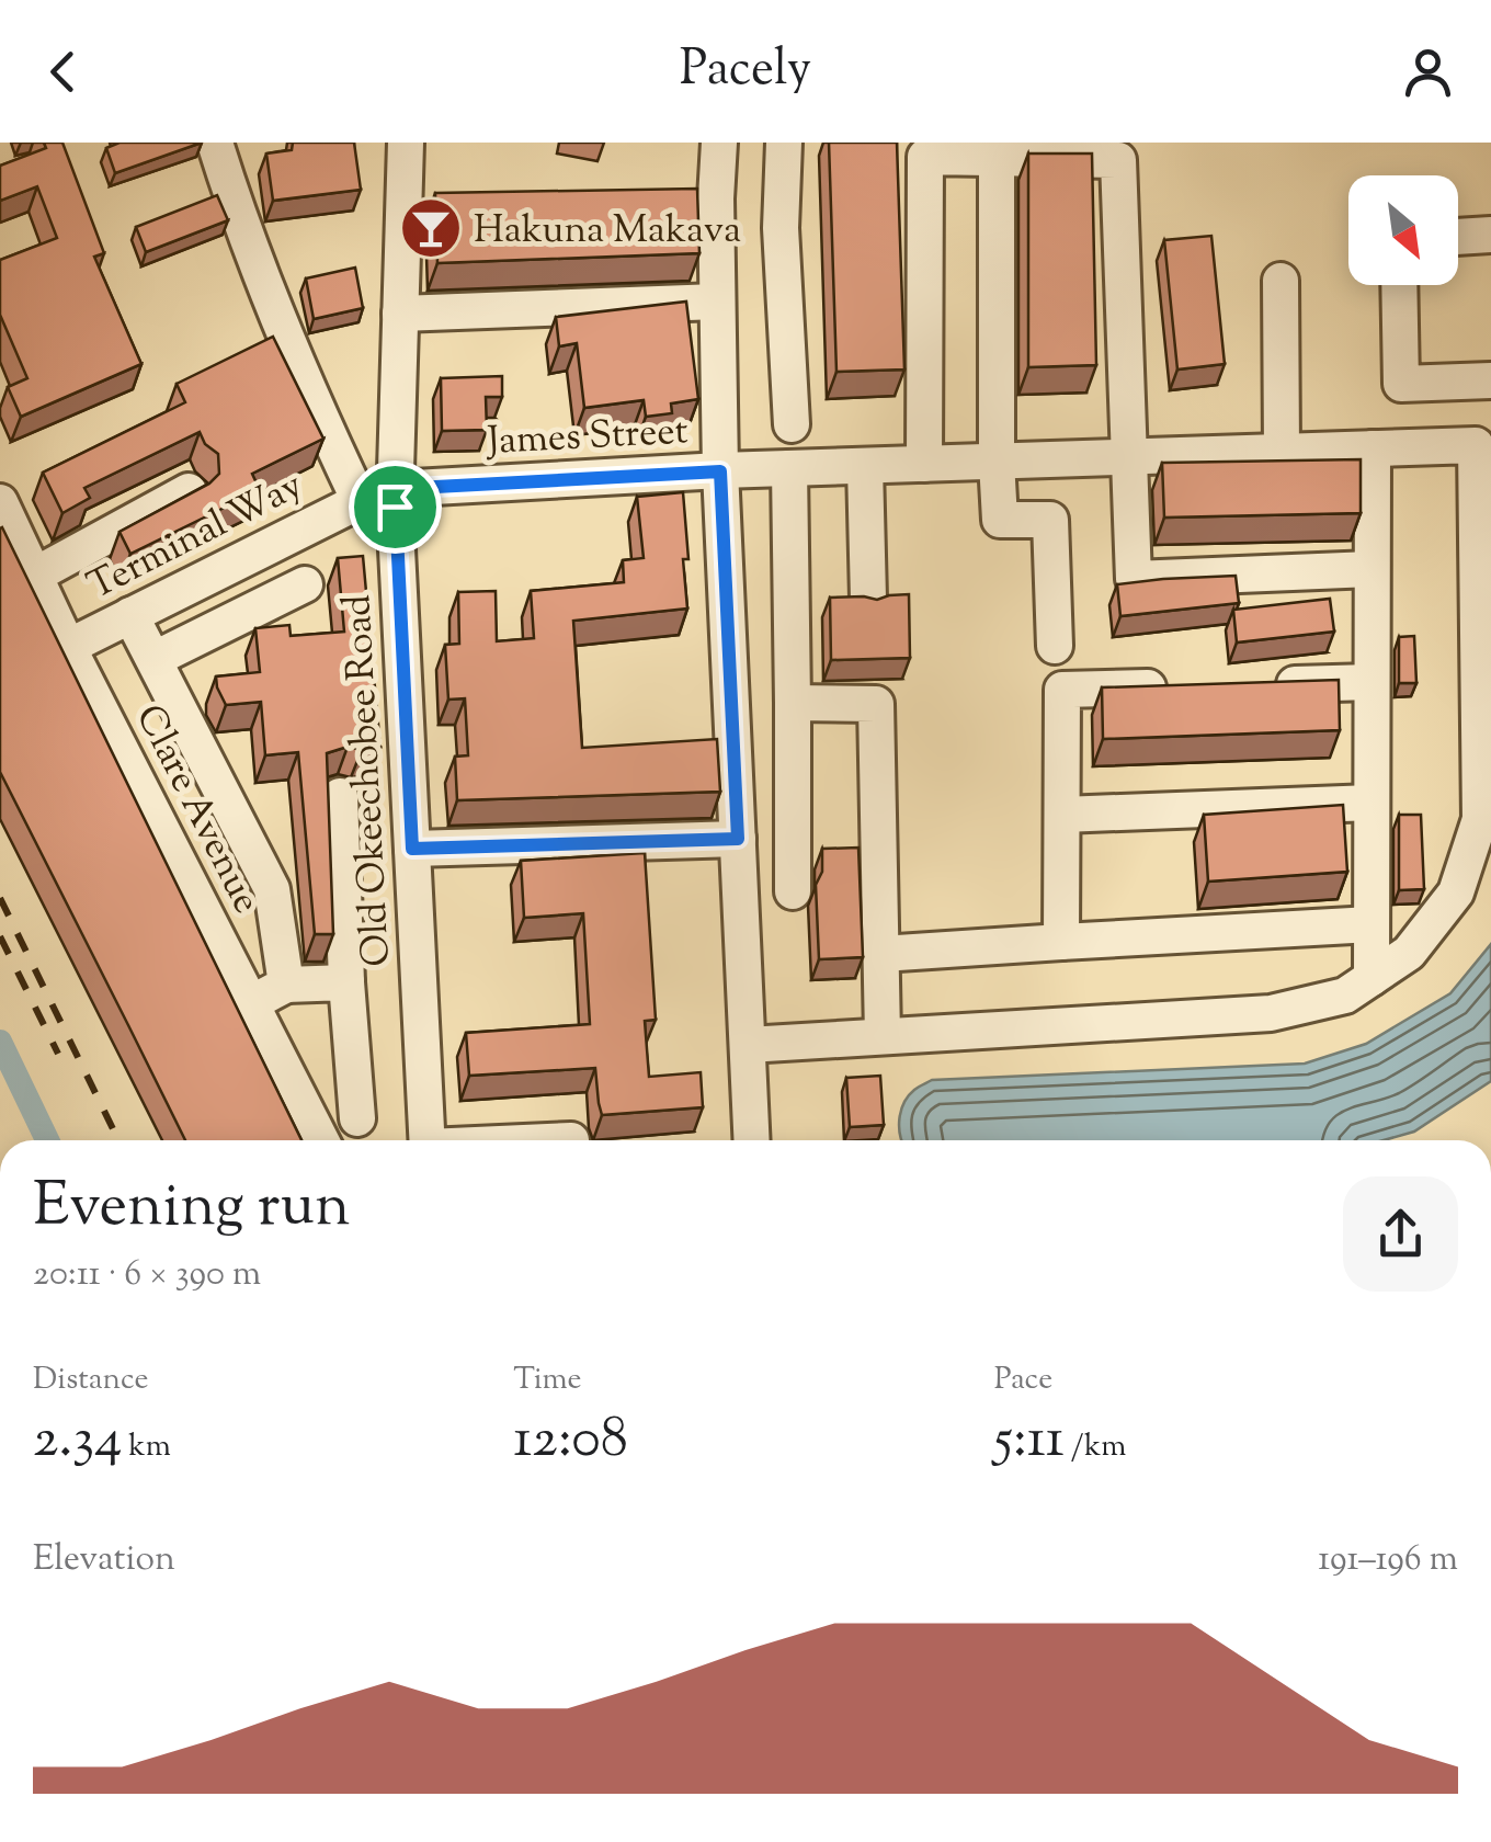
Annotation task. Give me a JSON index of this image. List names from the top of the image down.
{
  "streets": {
    "street": [
      "James Street",
      "Terminal Way",
      "Old Okeechobee Road",
      "Clare Avenue"
    ]
  },
  "crossings": [
    ["James Street", "Terminal Way"],
    ["James Street", "Old Okeechobee Road"],
    ["Terminal Way", "Old Okeechobee Road"],
    ["Terminal Way", "Clare Avenue"]
  ],
  "places": {
    "bar": ["Hakuna Makava"]
  },
  "north": "bottom right",
  "page": {
    "header": "Pacely",
    "heading": ["Evening run", "20:11 · 6 × 390 m"],
    "stats": [
      ["Distance", "2.34 km"],
      ["Time", "12:08"],
      ["Pace", "5:11 /km"]
    ],
    "chart": ["Elevation", "191–196 m"]
  }
}
